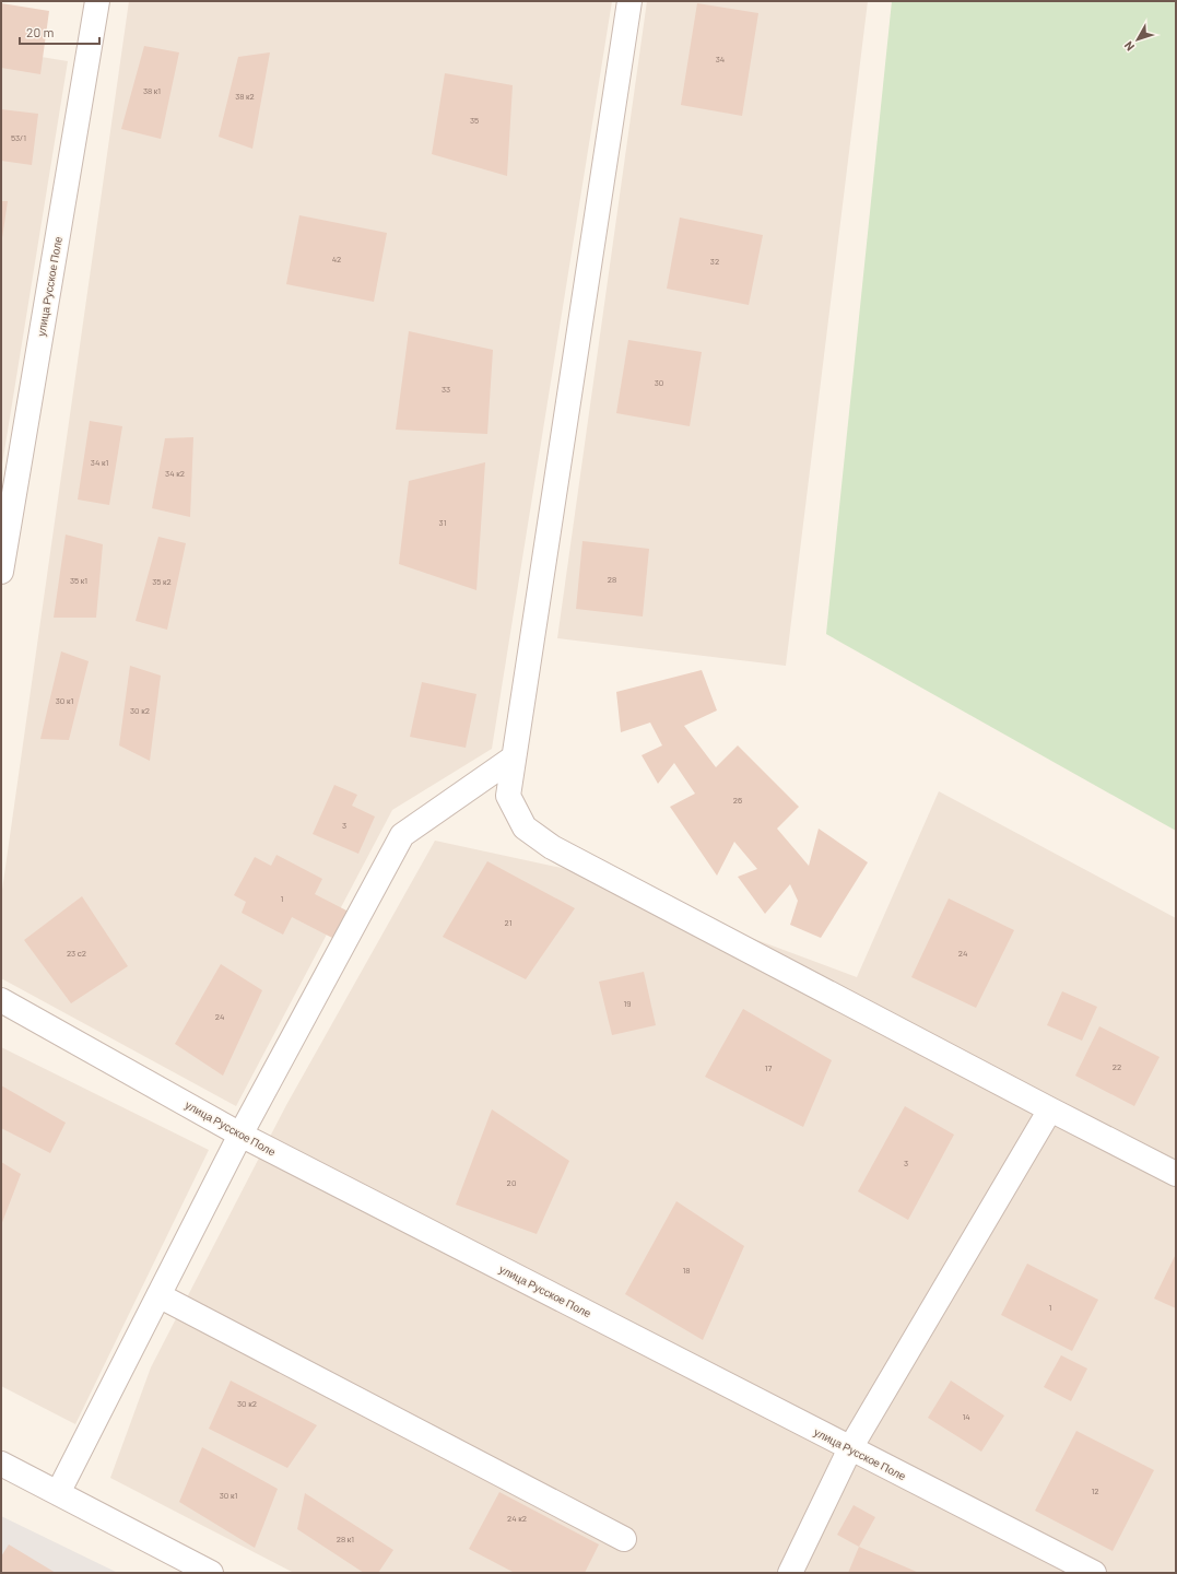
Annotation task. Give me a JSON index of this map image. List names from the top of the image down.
{
  "streets": {
    "street": ["улица Русское Поле"]
  },
  "house_numbers": [
    "34",
    "38 к1",
    "38 к2",
    "35",
    "53/1",
    "42",
    "32",
    "30",
    "33",
    "34 к1",
    "34 к2",
    "31",
    "28",
    "35 к1",
    "35 к2",
    "30 к1",
    "30 к2",
    "26",
    "3",
    "1",
    "21",
    "23 с2",
    "24",
    "19",
    "24",
    "22",
    "17",
    "3",
    "20",
    "18",
    "1",
    "30 к2",
    "14",
    "12",
    "30 к1",
    "24 к2",
    "28 к1"
  ],
  "scale_bar": "20 m",
  "north": "bottom left"
}
